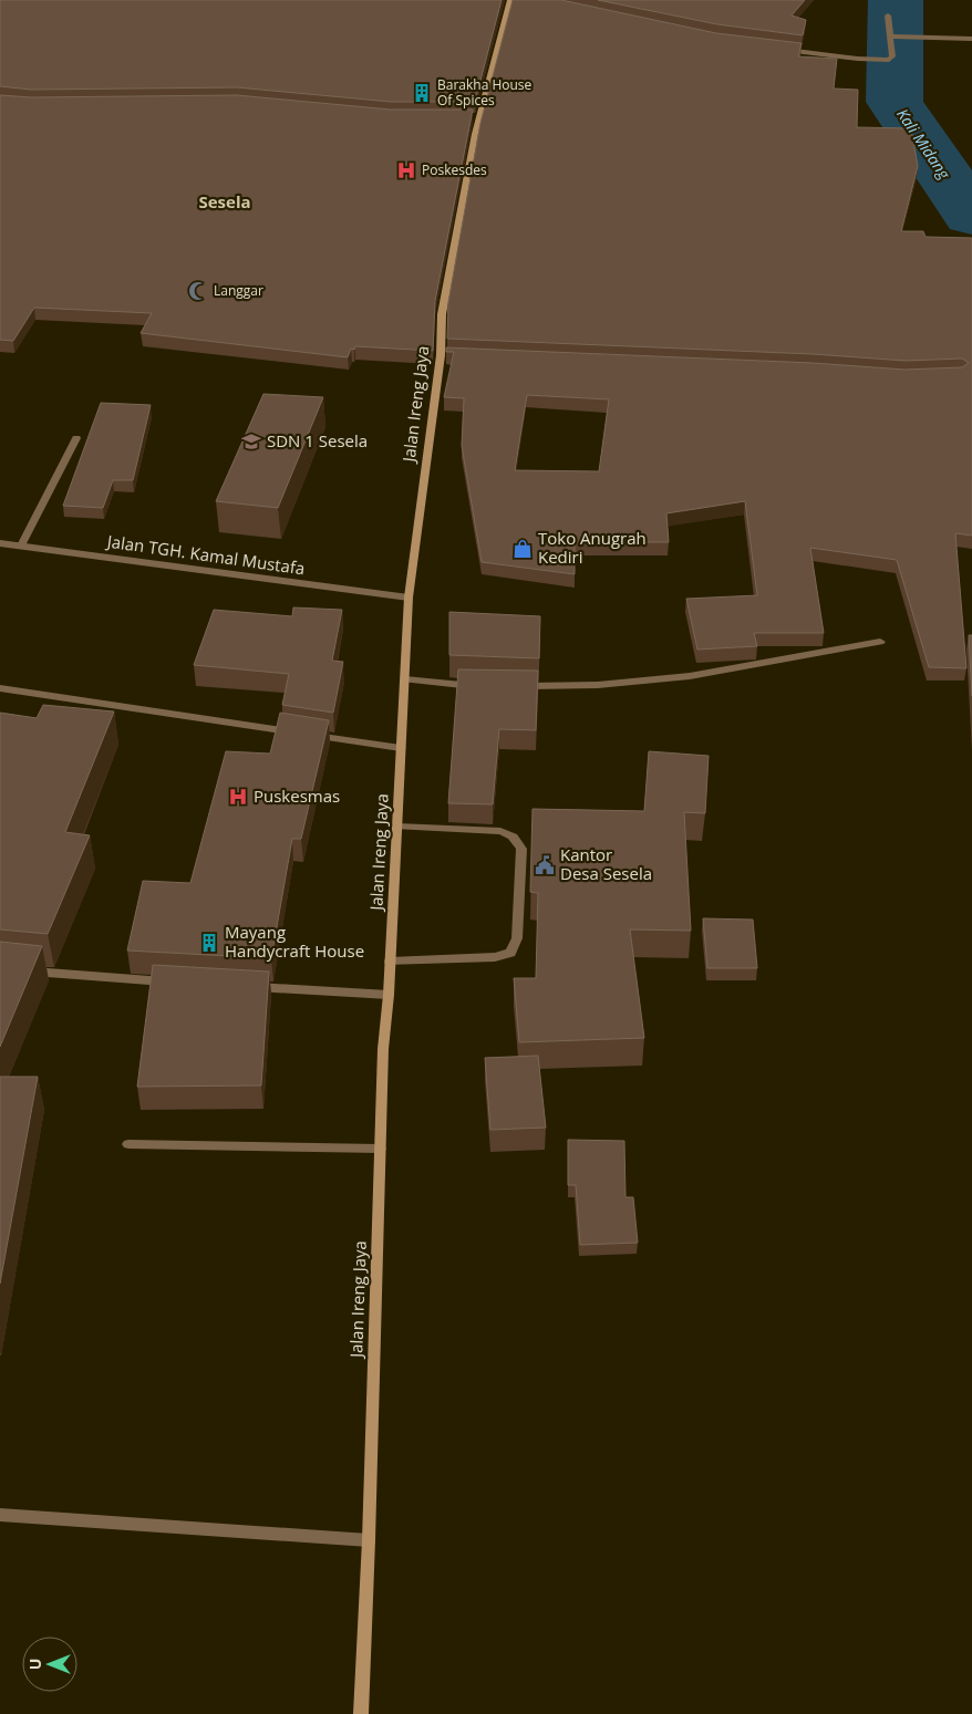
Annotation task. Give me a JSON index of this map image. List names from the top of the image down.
{
  "streets": {
    "street": ["Jalan Ireng Jaya", "Jalan TGH. Kamal Mustafa"]
  },
  "crossings": [
    ["Jalan Ireng Jaya", "Jalan TGH. Kamal Mustafa"]
  ],
  "districts": ["Sesela"],
  "water": ["Kali Midang"],
  "places": {
    "building": ["Barakha House Of Spices", "Mayang Handycraft House"],
    "hospital": ["Poskesdes", "Puskesmas"],
    "mosque": ["Langgar"],
    "school or university": ["SDN 1 Sesela"],
    "shop": ["Toko Anugrah Kediri"],
    "public building": ["Kantor Desa Sesela"]
  },
  "north": "left"
}
